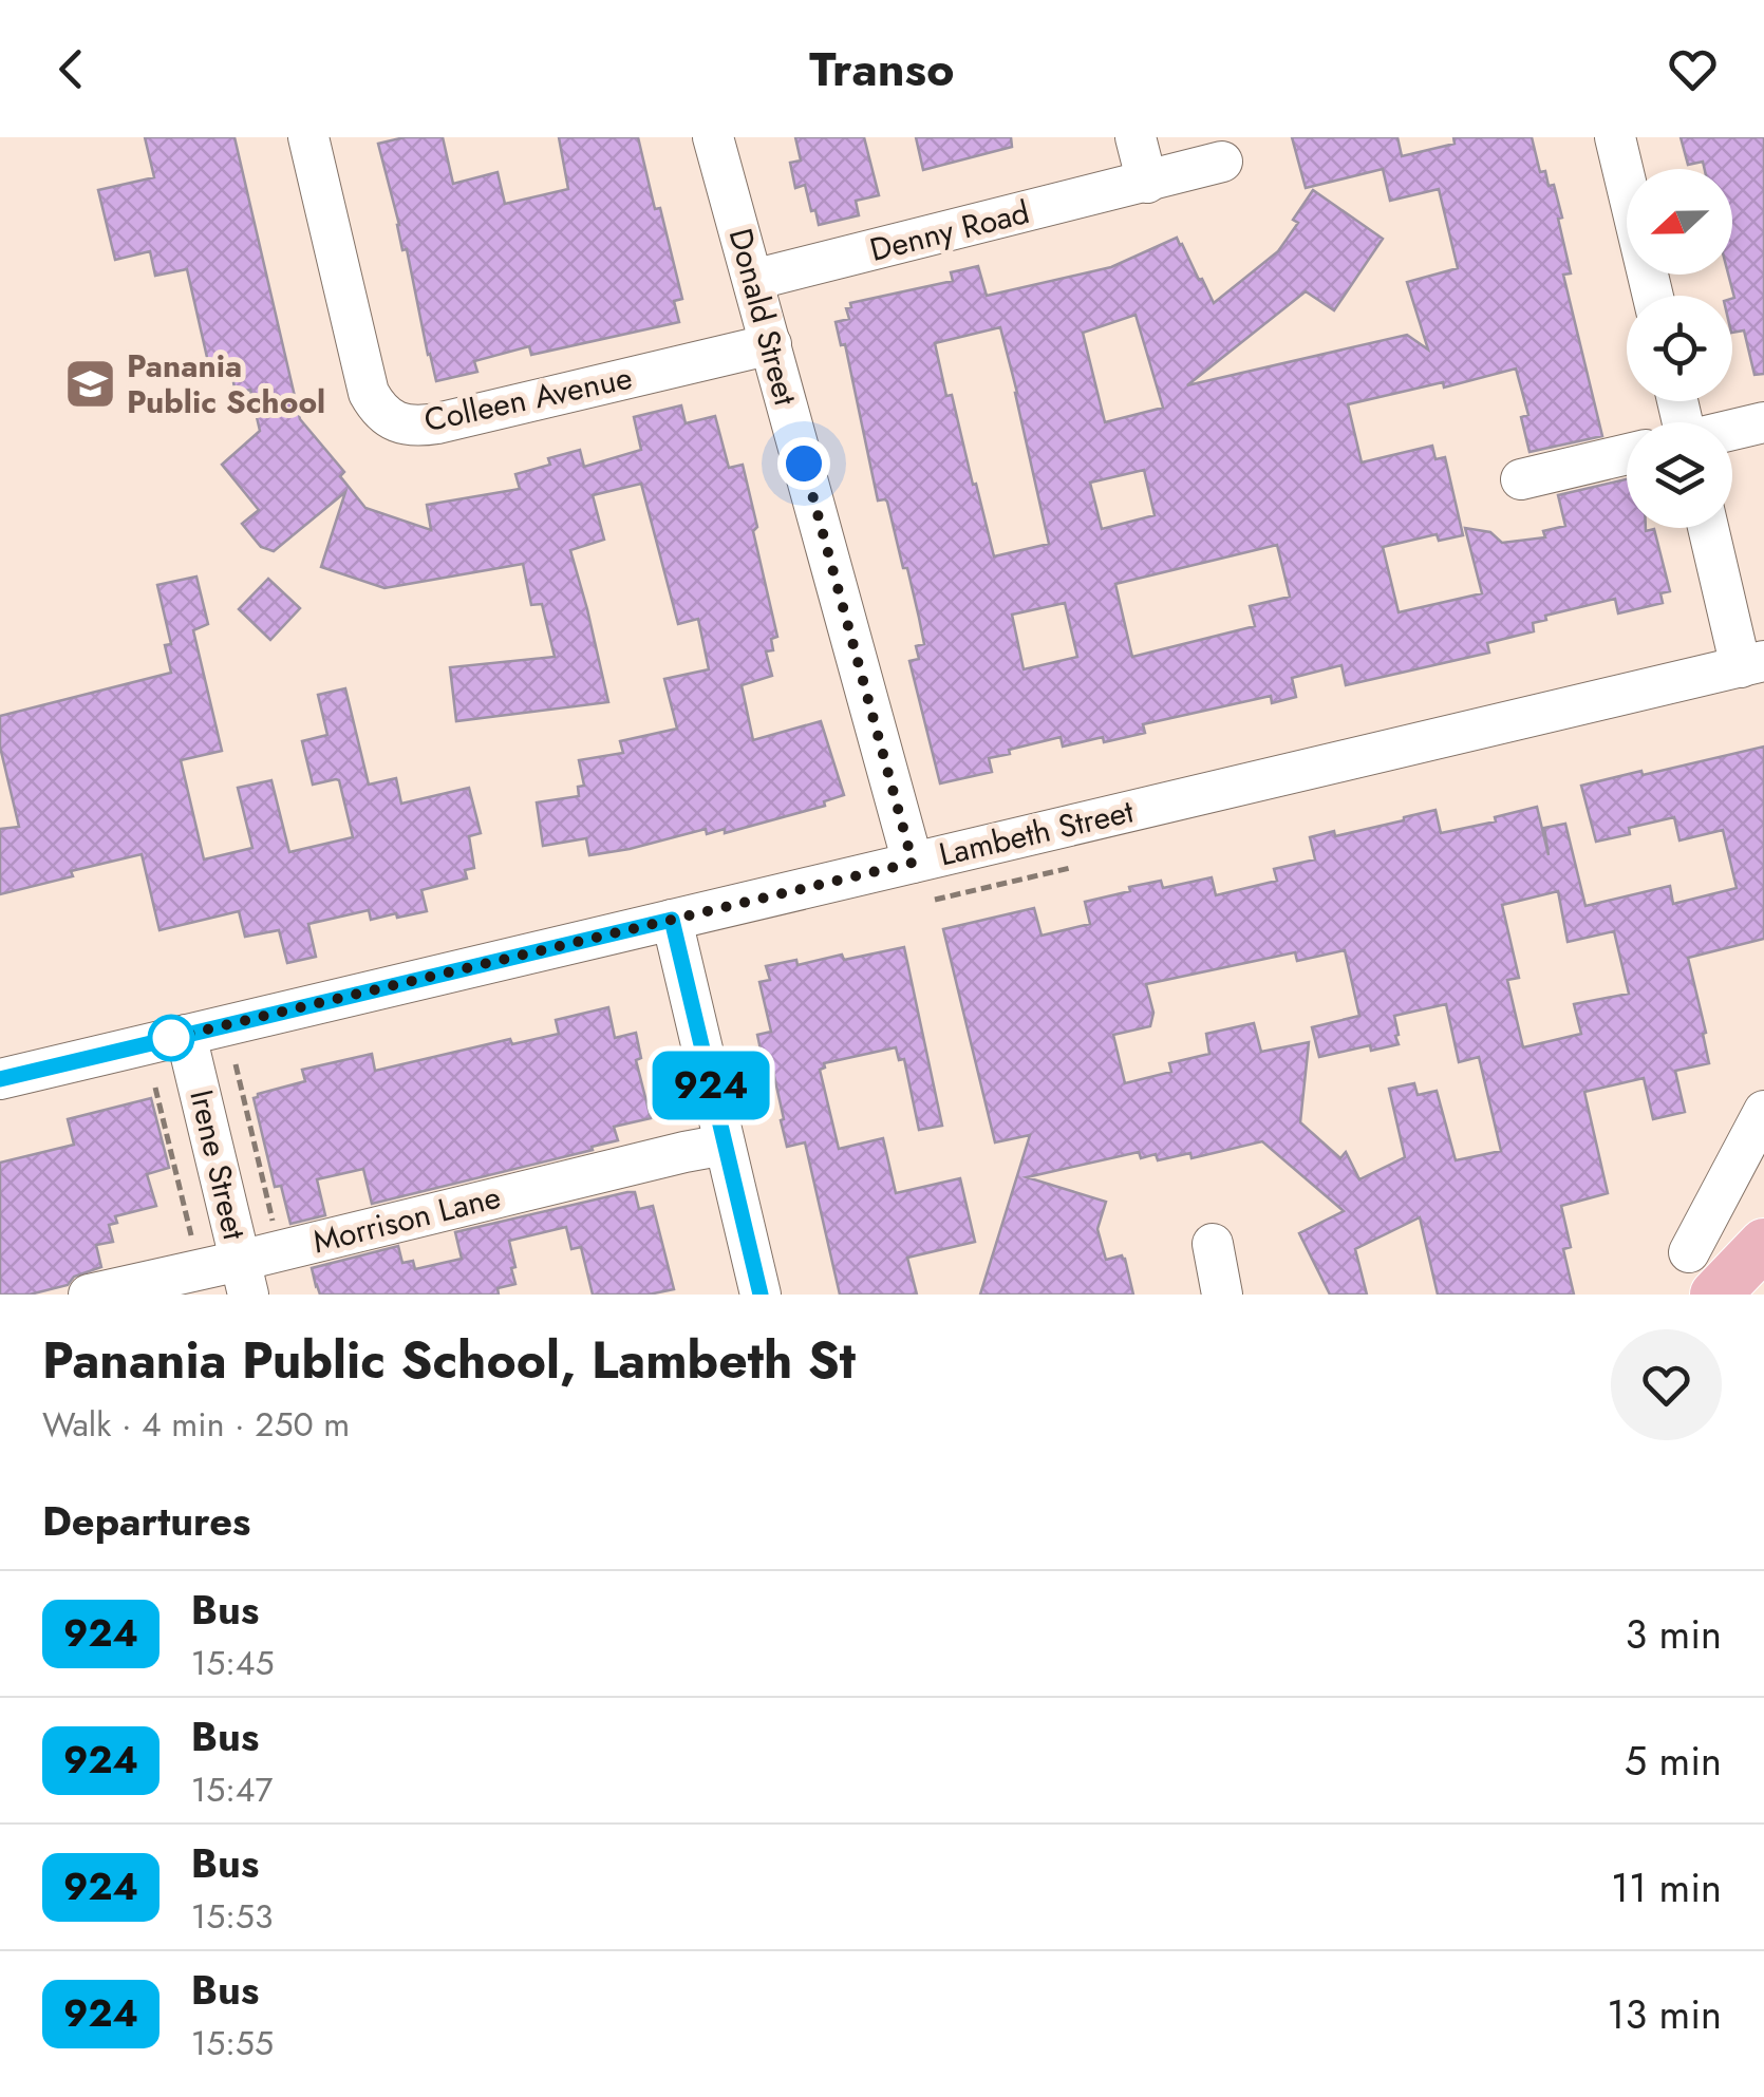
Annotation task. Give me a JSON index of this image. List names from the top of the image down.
{
  "streets": {
    "street": [
      "Denny Road",
      "Donald Street",
      "Colleen Avenue",
      "Lambeth Street",
      "Irene Street",
      "Morrison Lane"
    ]
  },
  "crossings": [
    ["Denny Road", "Donald Street"],
    ["Donald Street", "Colleen Avenue"],
    ["Donald Street", "Lambeth Street"],
    ["Lambeth Street", "Irene Street"],
    ["Irene Street", "Morrison Lane"]
  ],
  "places": {
    "school or university": ["Panania Public School"]
  },
  "lines": ["bus line 924"],
  "north": "left",
  "page": {
    "header": "Transo",
    "on_map": "924",
    "heading": [
      ["Panania Public School, Lambeth St", "Walk · 4 min · 250 m"],
      "Departures"
    ],
    "list": [
      {
        "mark": "924",
        "name": "Bus",
        "note": "15:45",
        "value": "3 min"
      },
      {
        "mark": "924",
        "name": "Bus",
        "note": "15:47",
        "value": "5 min"
      },
      {
        "mark": "924",
        "name": "Bus",
        "note": "15:53",
        "value": "11 min"
      },
      {
        "mark": "924",
        "name": "Bus",
        "note": "15:55",
        "value": "13 min"
      }
    ]
  }
}
